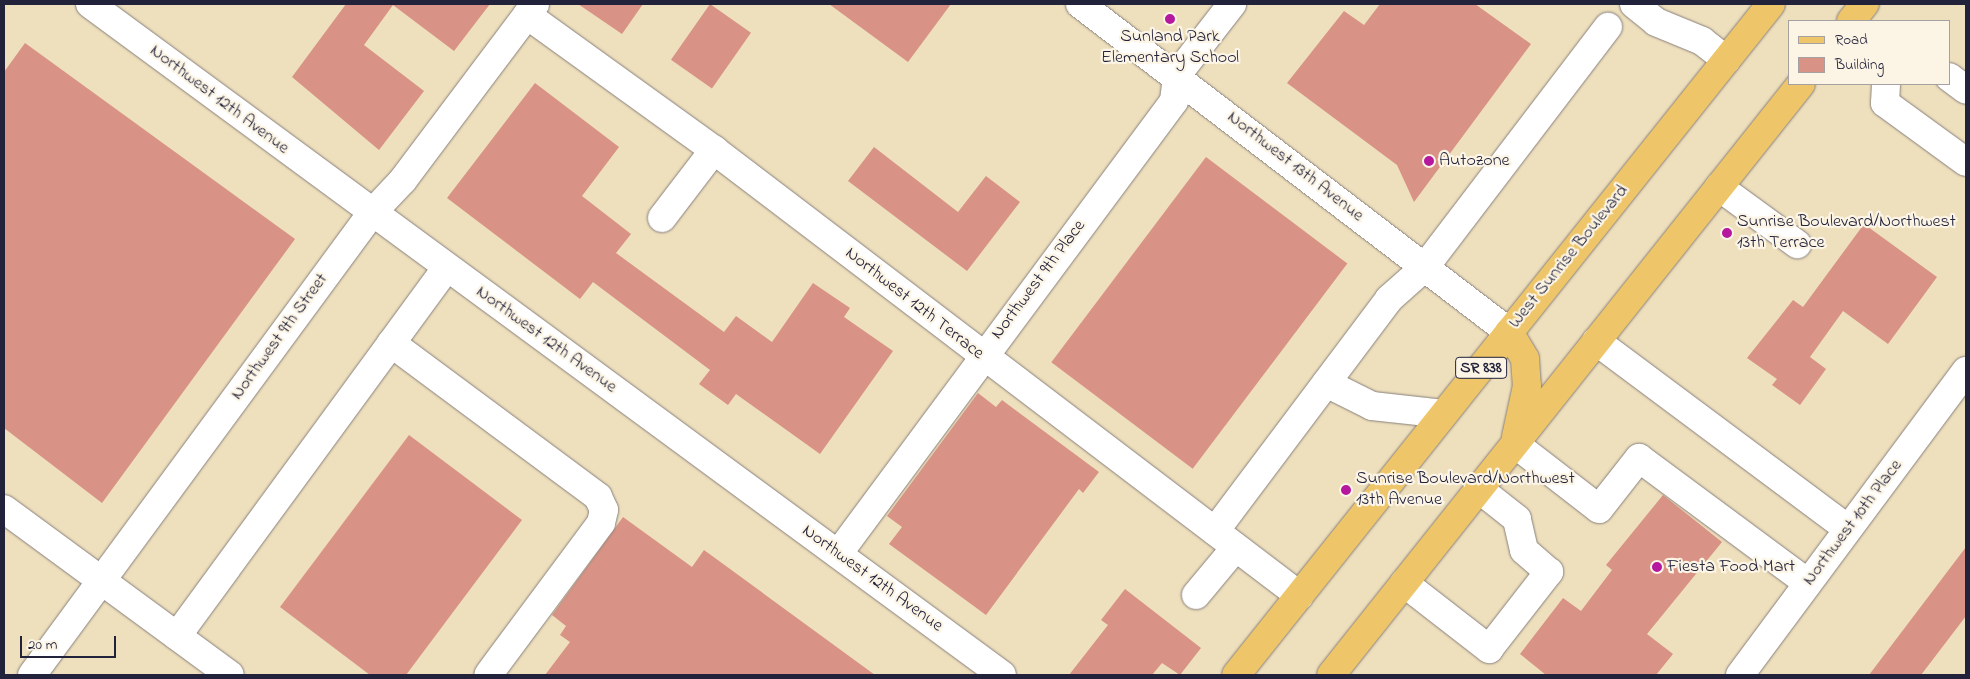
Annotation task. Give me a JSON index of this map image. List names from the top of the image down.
{
  "streets": {
    "main road": ["West Sunrise Boulevard", "SR 838"],
    "street": [
      "Northwest 12th Avenue",
      "Northwest 13th Avenue",
      "Northwest 9th Place",
      "Northwest 12th Terrace",
      "Northwest 9th Street",
      "Northwest 10th Place"
    ]
  },
  "crossings": [
    ["Northwest 12th Avenue", "Northwest 9th Place"],
    ["Northwest 12th Avenue", "Northwest 9th Street"],
    ["Northwest 13th Avenue", "West Sunrise Boulevard"],
    ["Northwest 13th Avenue", "Northwest 9th Place"],
    ["West Sunrise Boulevard", "Northwest 12th Terrace"],
    ["Northwest 9th Place", "Northwest 12th Terrace"],
    ["Northwest 12th Terrace", "Northwest 9th Street"]
  ],
  "places": [
    "Sunland Park Elementary School",
    "Autozone",
    "Sunrise Boulevard/Northwest 13th Terrace",
    "Sunrise Boulevard/Northwest 13th Avenue",
    "Fiesta Food Mart"
  ],
  "legend": ["Road", "Building"],
  "scale_bar": "20 m"
}
